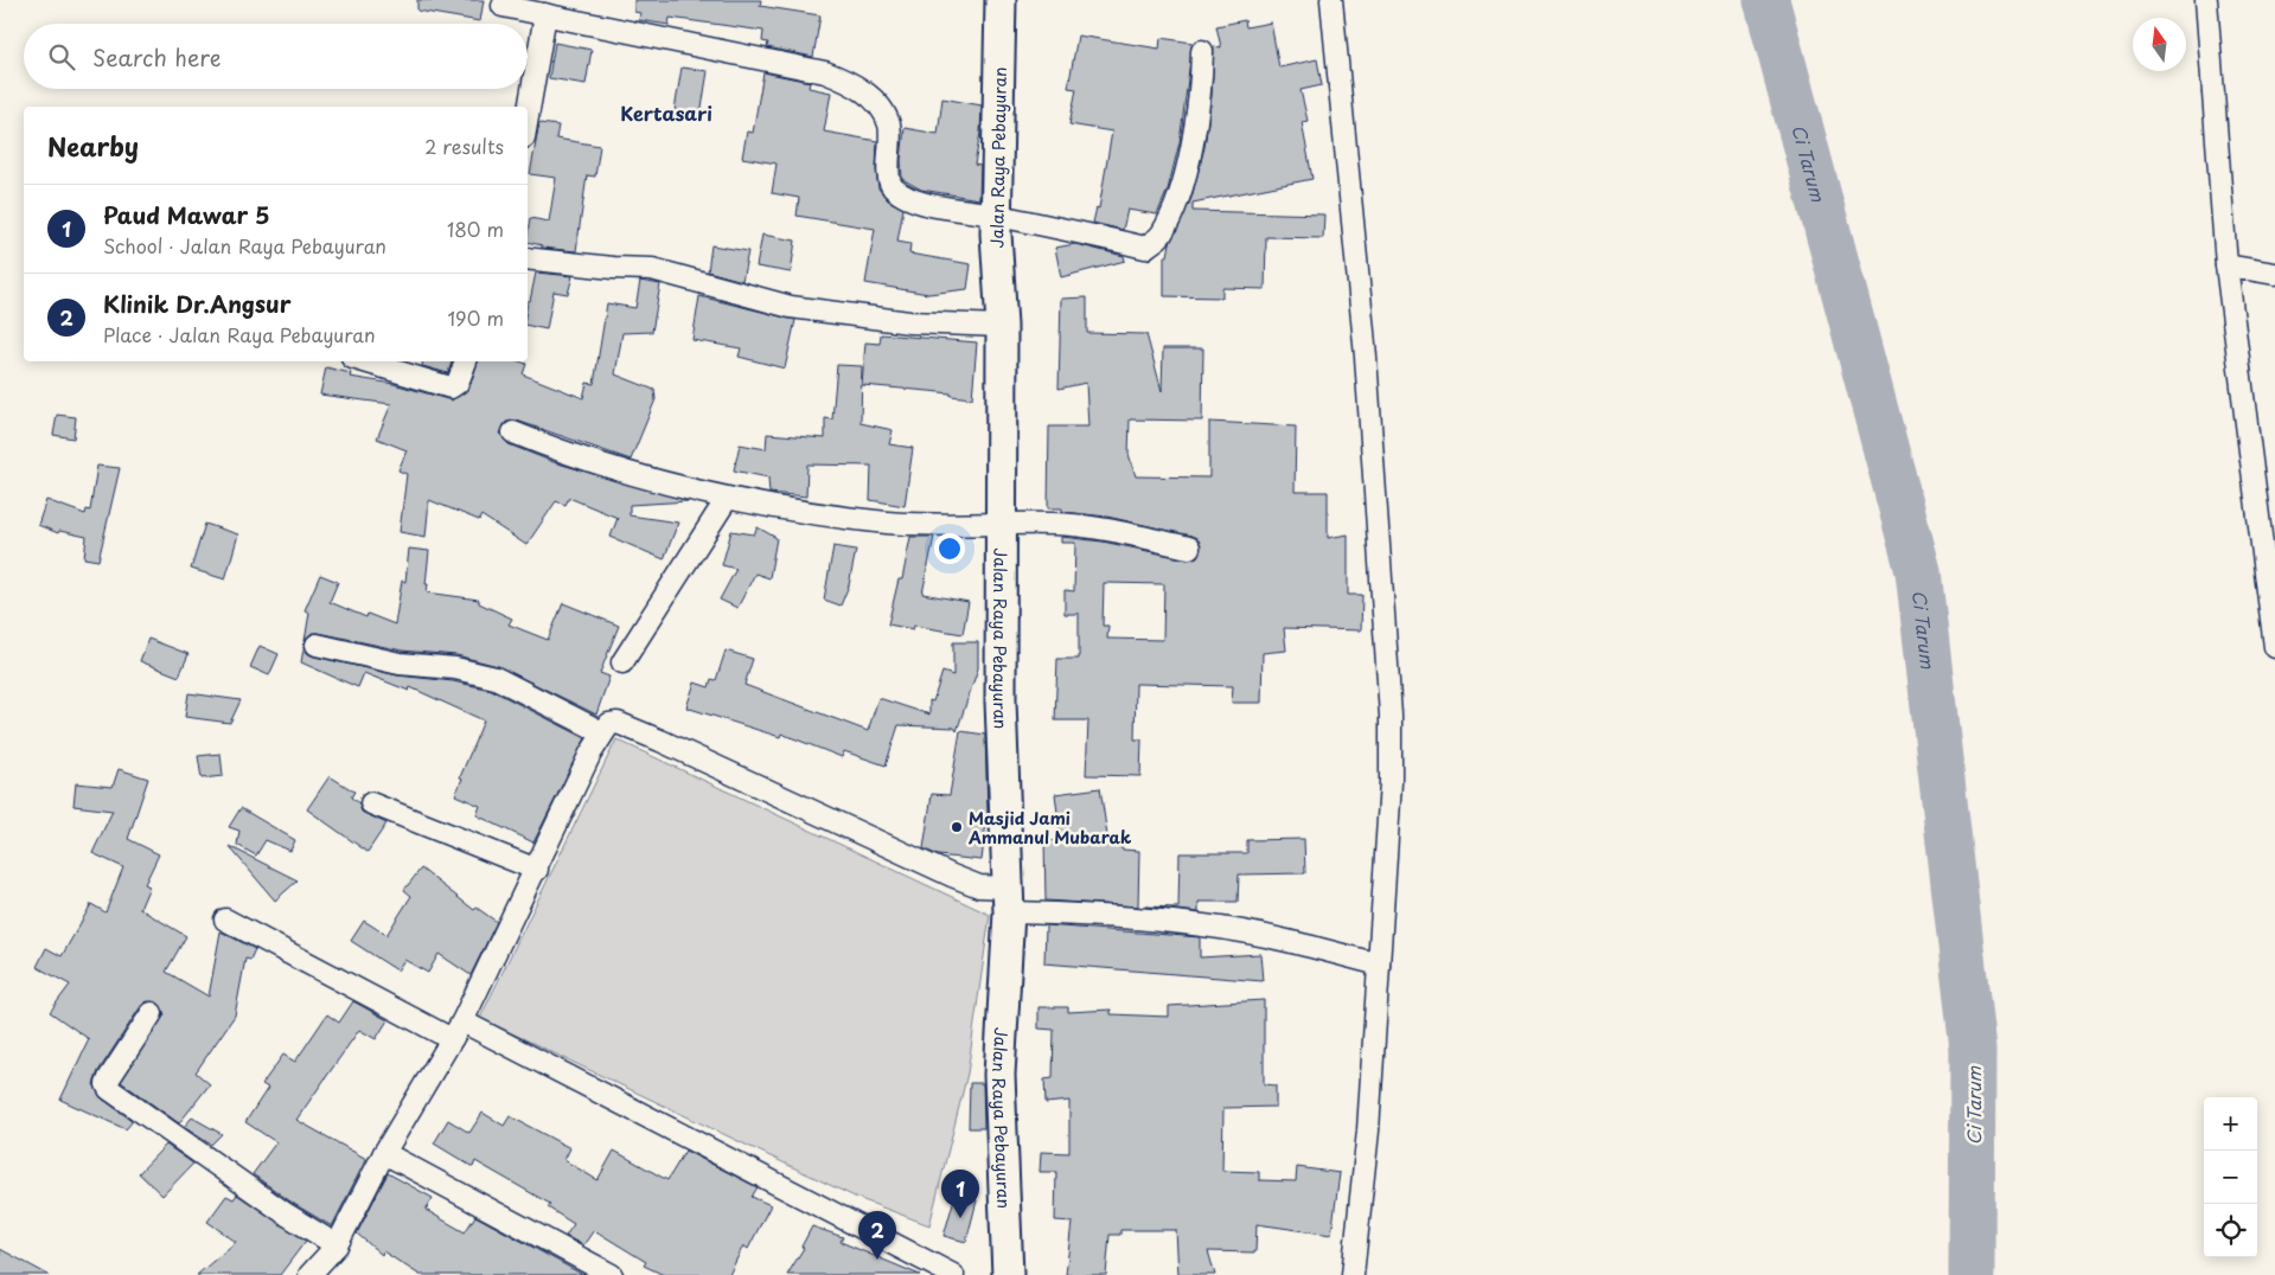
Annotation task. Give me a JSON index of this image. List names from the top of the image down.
{
  "streets": {
    "main road": ["Jalan Raya Pebayuran"]
  },
  "districts": ["Kertasari"],
  "water": ["Ci Tarum"],
  "places": ["Masjid Jami Ammanul Mubarak"],
  "north": "top",
  "page": {
    "search": "Search here",
    "heading": ["Nearby", "2 results"],
    "list": [
      {
        "mark": "1",
        "name": "Paud Mawar 5",
        "note": "School · Jalan Raya Pebayuran",
        "value": "180 m"
      },
      {
        "mark": "2",
        "name": "Klinik Dr.Angsur",
        "note": "Place · Jalan Raya Pebayuran",
        "value": "190 m"
      }
    ],
    "map_buttons": ["+", "−"],
    "pins": ["1", "2"]
  }
}
